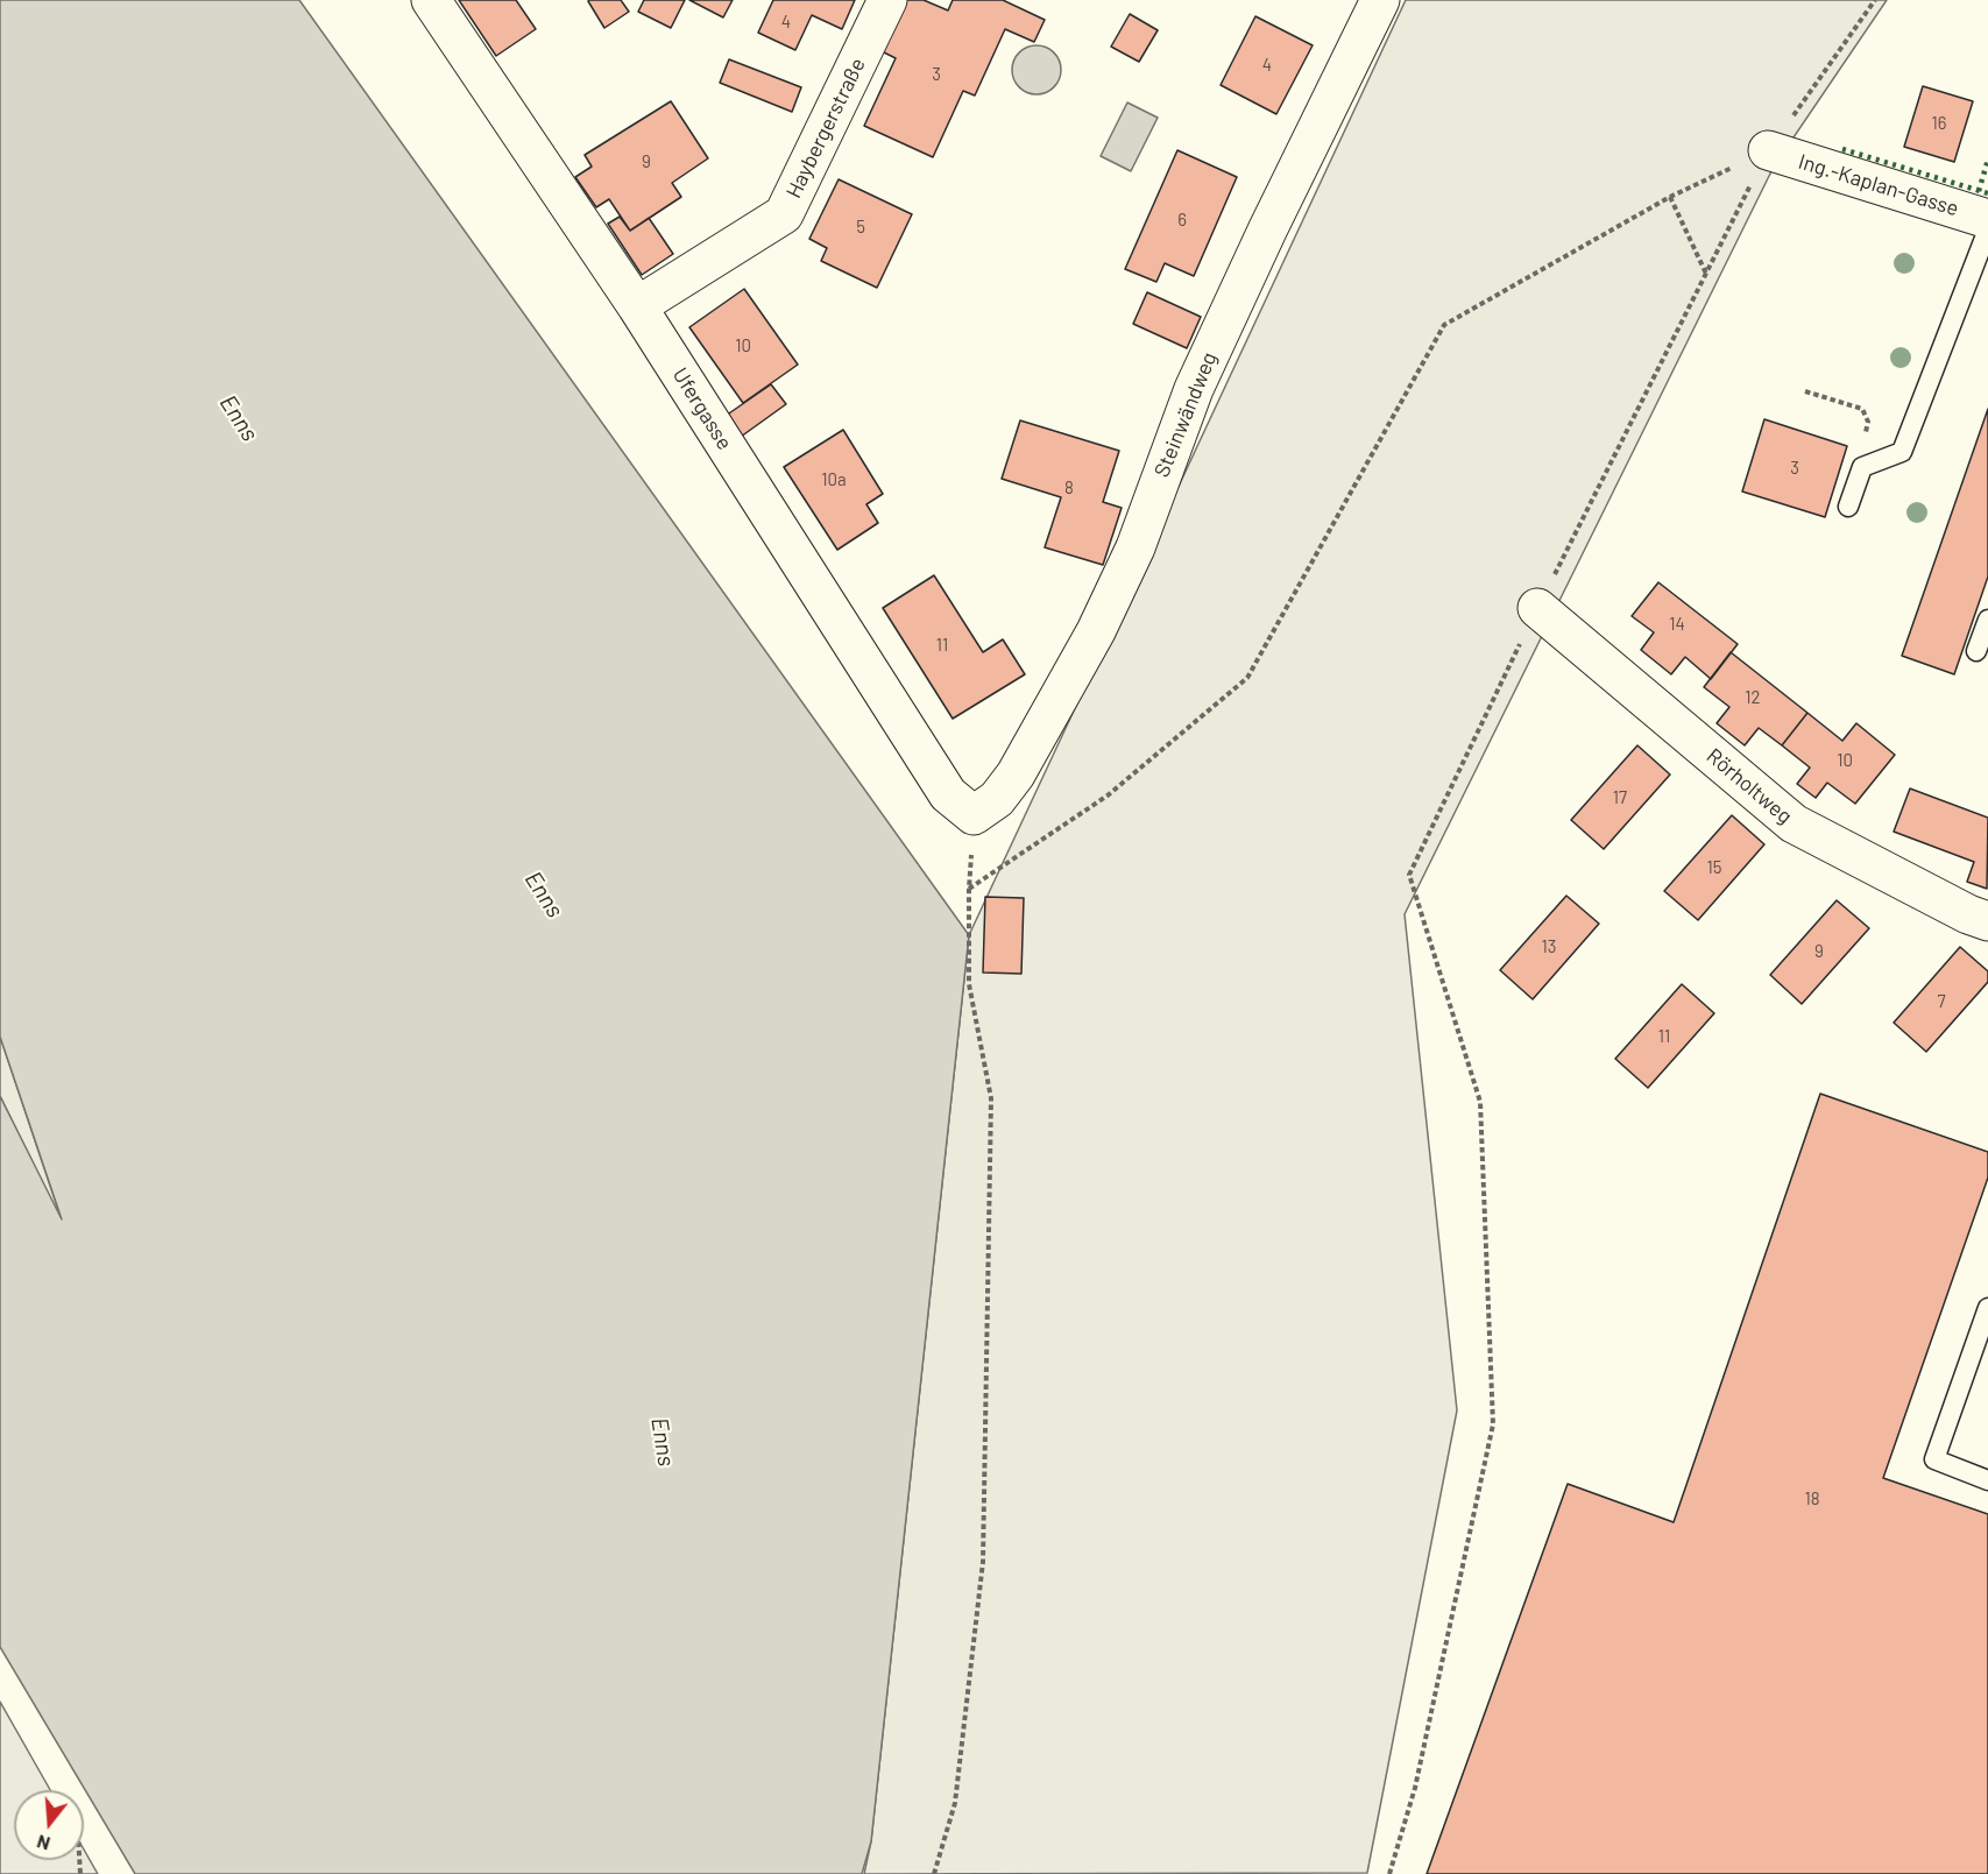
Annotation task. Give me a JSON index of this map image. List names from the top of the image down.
{
  "streets": {
    "street": [
      "Haybergerstraße",
      "Ing.-Kaplan-Gasse",
      "Ufergasse",
      "Steinwändweg",
      "Rörholtweg"
    ]
  },
  "crossings": [
    ["Haybergerstraße", "Ufergasse"],
    ["Ufergasse", "Steinwändweg"]
  ],
  "water": ["Enns"],
  "house_numbers": [
    "4",
    "4",
    "3",
    "16",
    "9",
    "6",
    "5",
    "10",
    "3",
    "10a",
    "8",
    "14",
    "11",
    "12",
    "10",
    "17",
    "15",
    "13",
    "9",
    "7",
    "11",
    "18"
  ],
  "north": "bottom"
}
